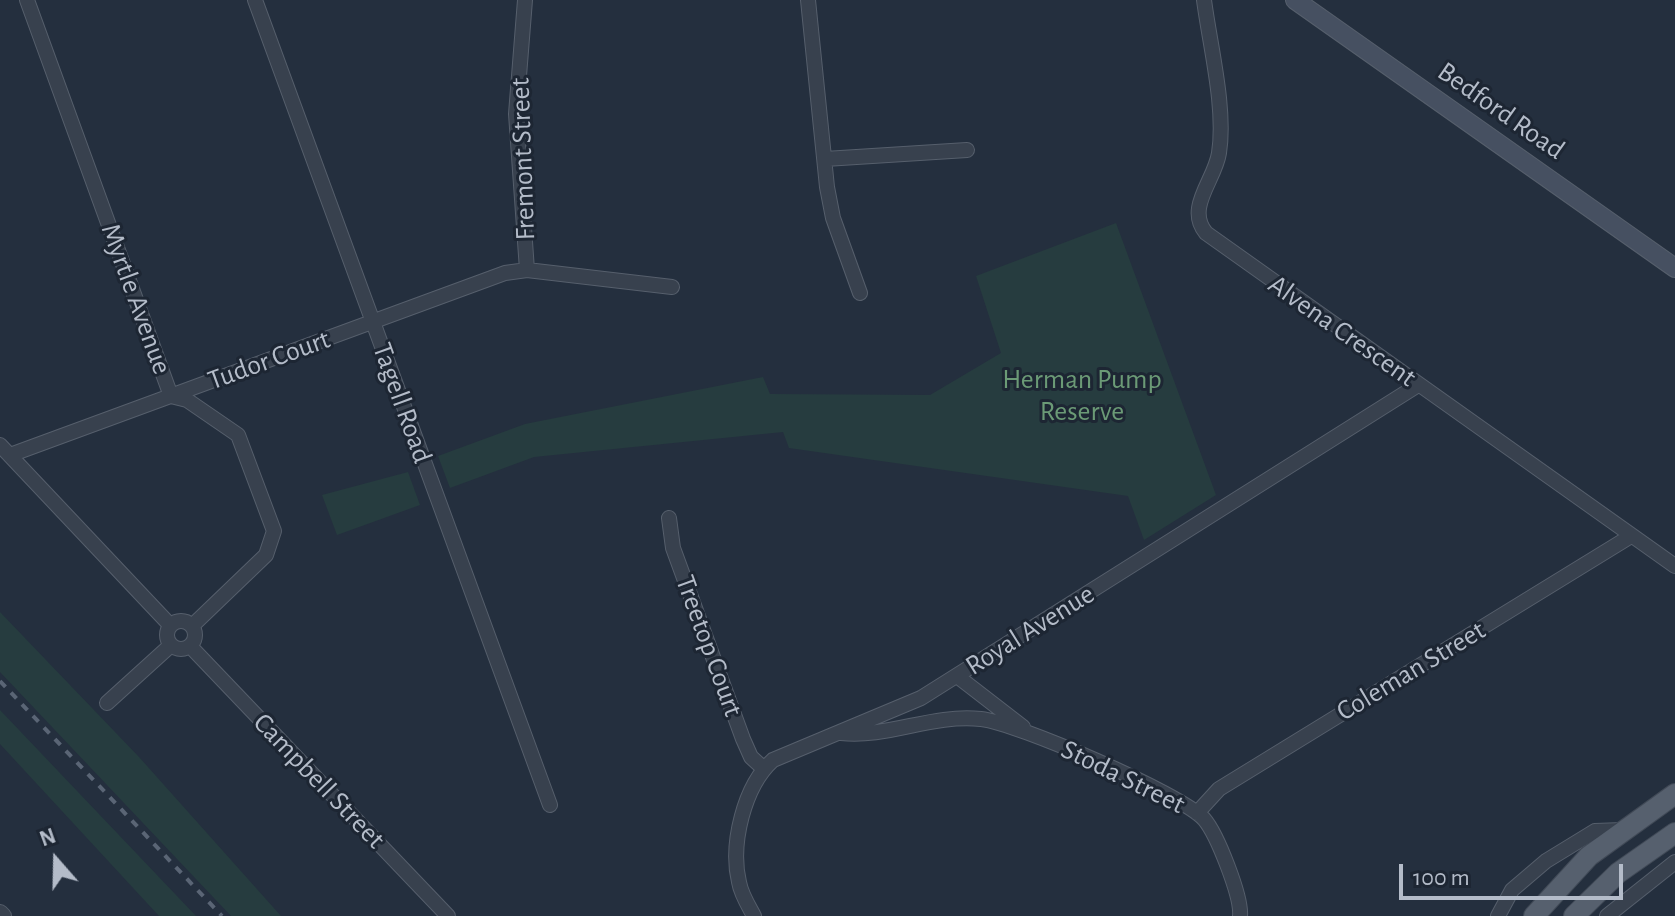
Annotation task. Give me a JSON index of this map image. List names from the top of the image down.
{
  "streets": {
    "main road": ["Bedford Road"],
    "street": [
      "Fremont Street",
      "Myrtle Avenue",
      "Alvena Crescent",
      "Tudor Court",
      "Tagell Road",
      "Royal Avenue",
      "Treetop Court",
      "Coleman Street",
      "Stoda Street",
      "Campbell Street"
    ]
  },
  "crossings": [
    ["Fremont Street", "Tudor Court"],
    ["Myrtle Avenue", "Tudor Court"],
    ["Myrtle Avenue", "Campbell Street"],
    ["Alvena Crescent", "Royal Avenue"],
    ["Alvena Crescent", "Coleman Street"],
    ["Tudor Court", "Tagell Road"],
    ["Royal Avenue", "Treetop Court"],
    ["Royal Avenue", "Stoda Street"],
    ["Coleman Street", "Stoda Street"]
  ],
  "parks": ["Herman Pump Reserve"],
  "scale_bar": "100 m",
  "north": "top"
}
